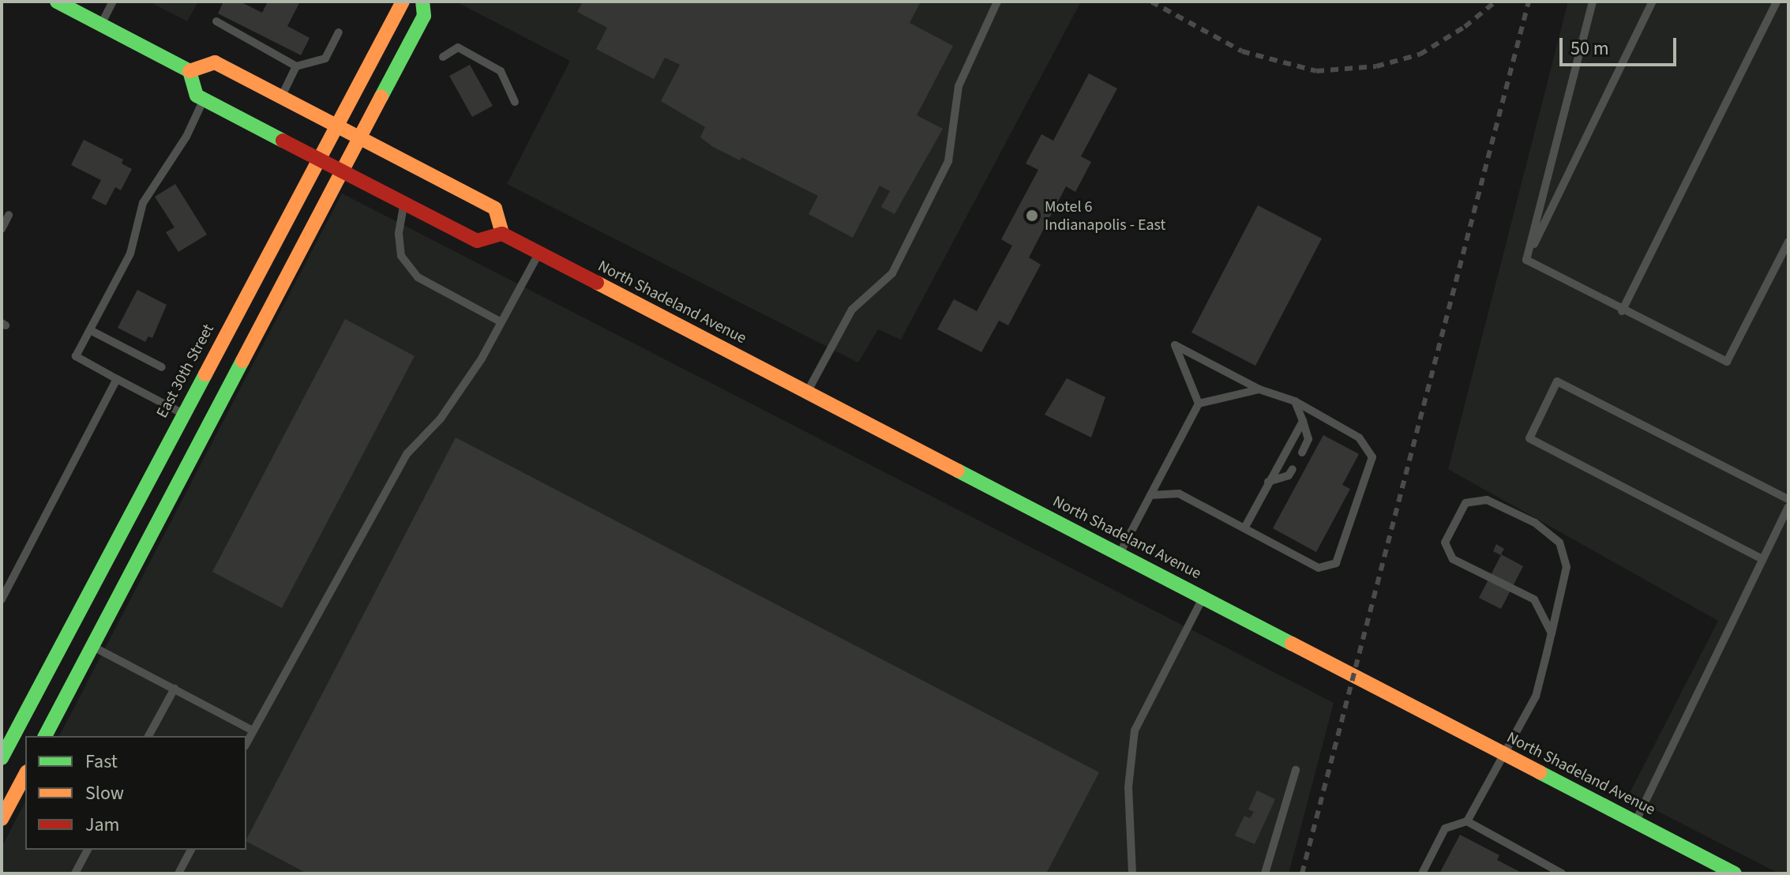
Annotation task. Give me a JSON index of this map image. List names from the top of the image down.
{
  "streets": {
    "main road": ["North Shadeland Avenue", "East 30th Street"]
  },
  "places": ["Motel 6 Indianapolis - East"],
  "legend": ["Fast", "Slow", "Jam"],
  "scale_bar": "50 m"
}
